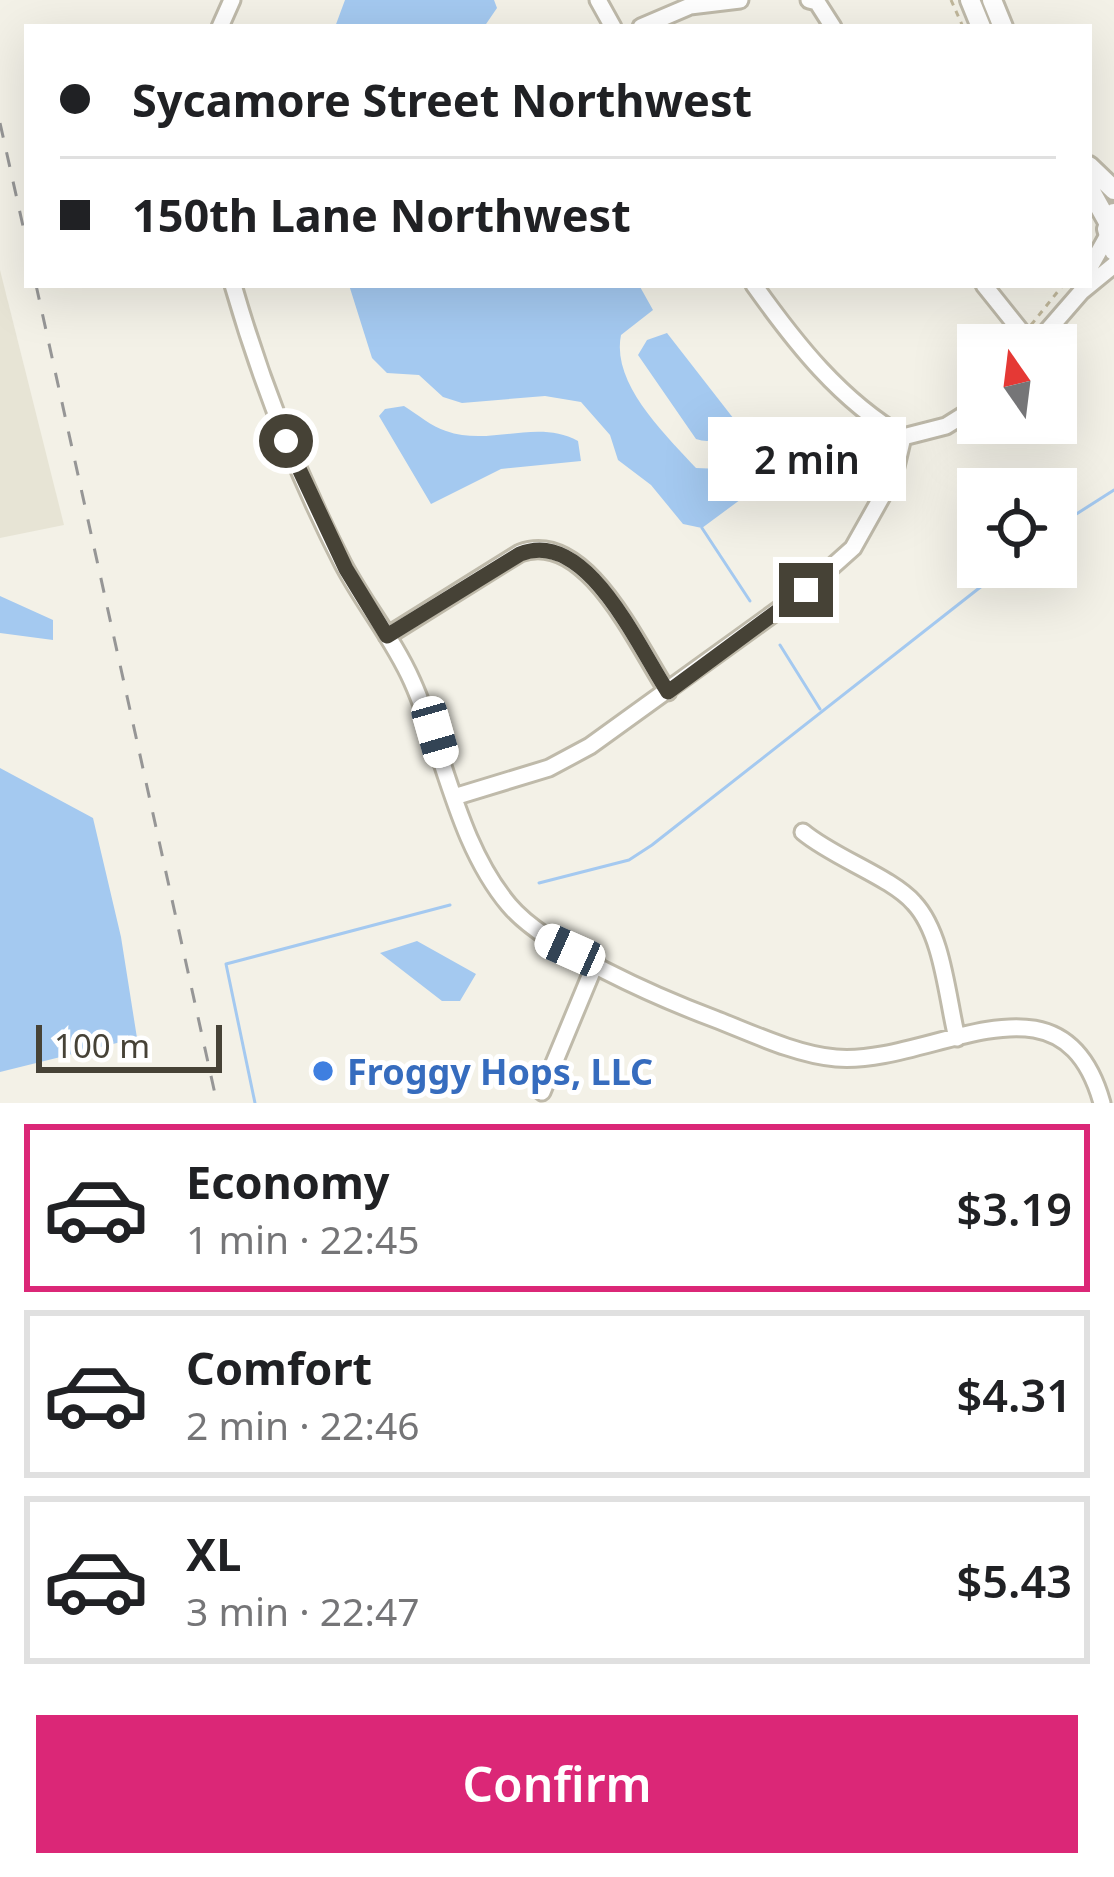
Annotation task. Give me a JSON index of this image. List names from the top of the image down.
{
  "places": ["Froggy Hops, LLC"],
  "scale_bar": "100 m",
  "north": "top",
  "page": {
    "banner": ["Sycamore Street Northwest", "150th Lane Northwest"],
    "bubble": "2 min",
    "scale": "100 m",
    "list": [
      {
        "name": "Economy",
        "note": "1 min · 22:45",
        "value": "$3.19"
      },
      {
        "name": "Comfort",
        "note": "2 min · 22:46",
        "value": "$4.31"
      },
      {
        "name": "XL",
        "note": "3 min · 22:47",
        "value": "$5.43"
      }
    ],
    "buttons": "Confirm"
  }
}
